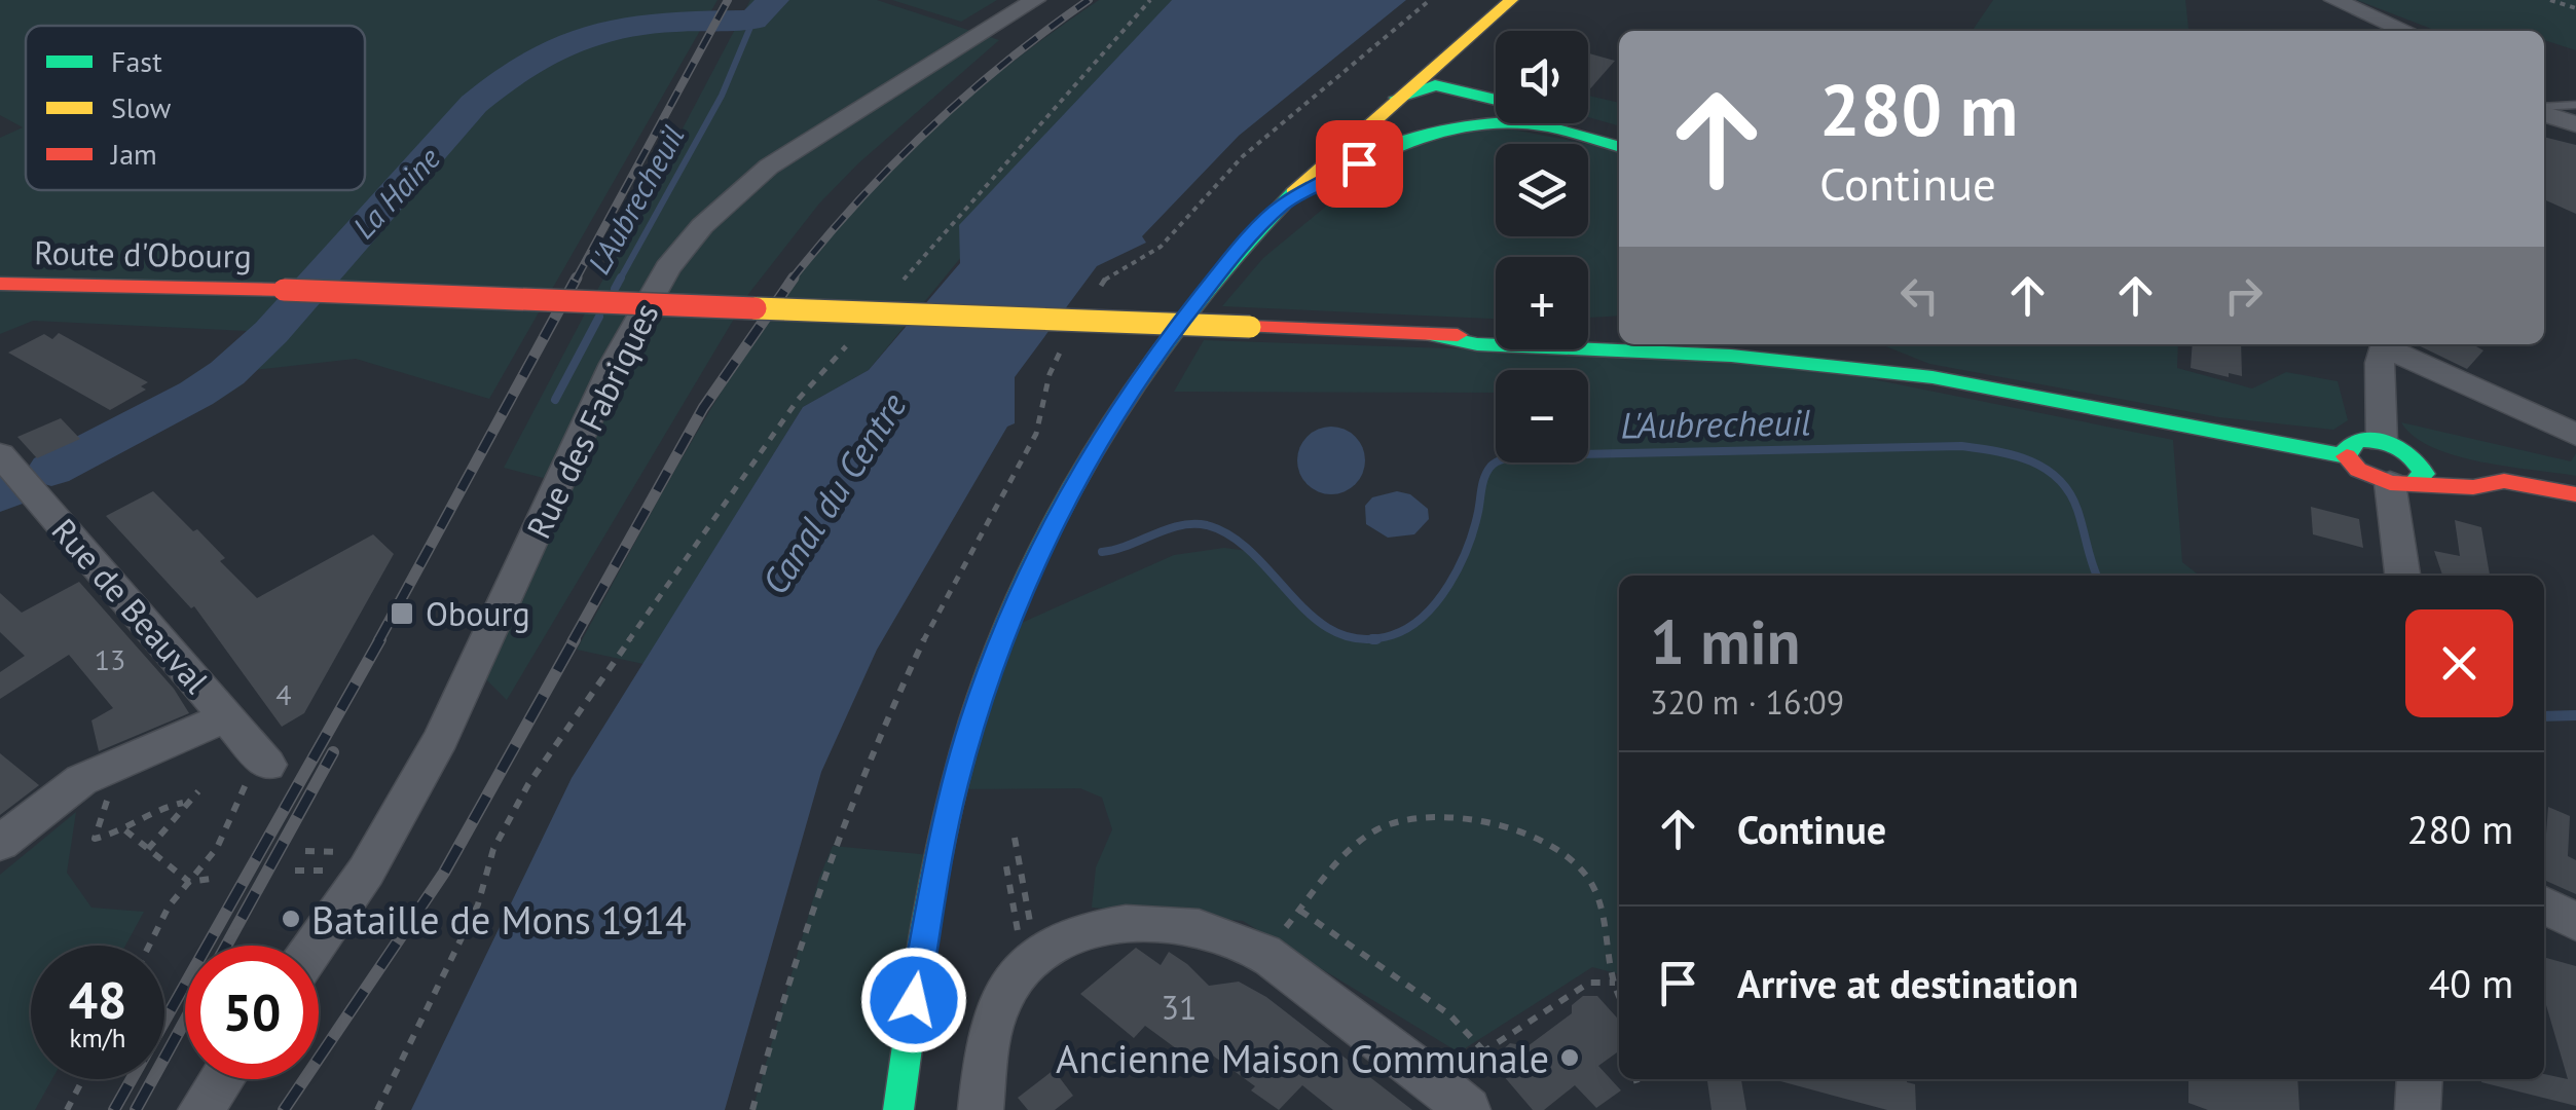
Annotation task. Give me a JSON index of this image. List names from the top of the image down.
{
  "streets": {
    "main road": ["Route d'Obourg"],
    "street": ["Rue des Fabriques", "Rue de Beauval"]
  },
  "water": ["La Haine", "L'Aubrecheuil", "Canal du Centre"],
  "places": {
    "transit": ["Obourg"],
    "other": ["Bataille de Mons 1914", "Ancienne Maison Communale"]
  },
  "house_numbers": ["13", "4", "31"],
  "legend": ["Fast", "Slow", "Jam"],
  "page": {
    "map_buttons": ["+", "−"],
    "turn": ["280 m", "Continue"],
    "heading": ["1 min", "320 m · 16:09"],
    "list": [
      {
        "name": "Continue",
        "value": "280 m"
      },
      {
        "name": "Arrive at destination",
        "value": "40 m"
      }
    ],
    "speed": "48 km/h",
    "limit": "50"
  }
}
